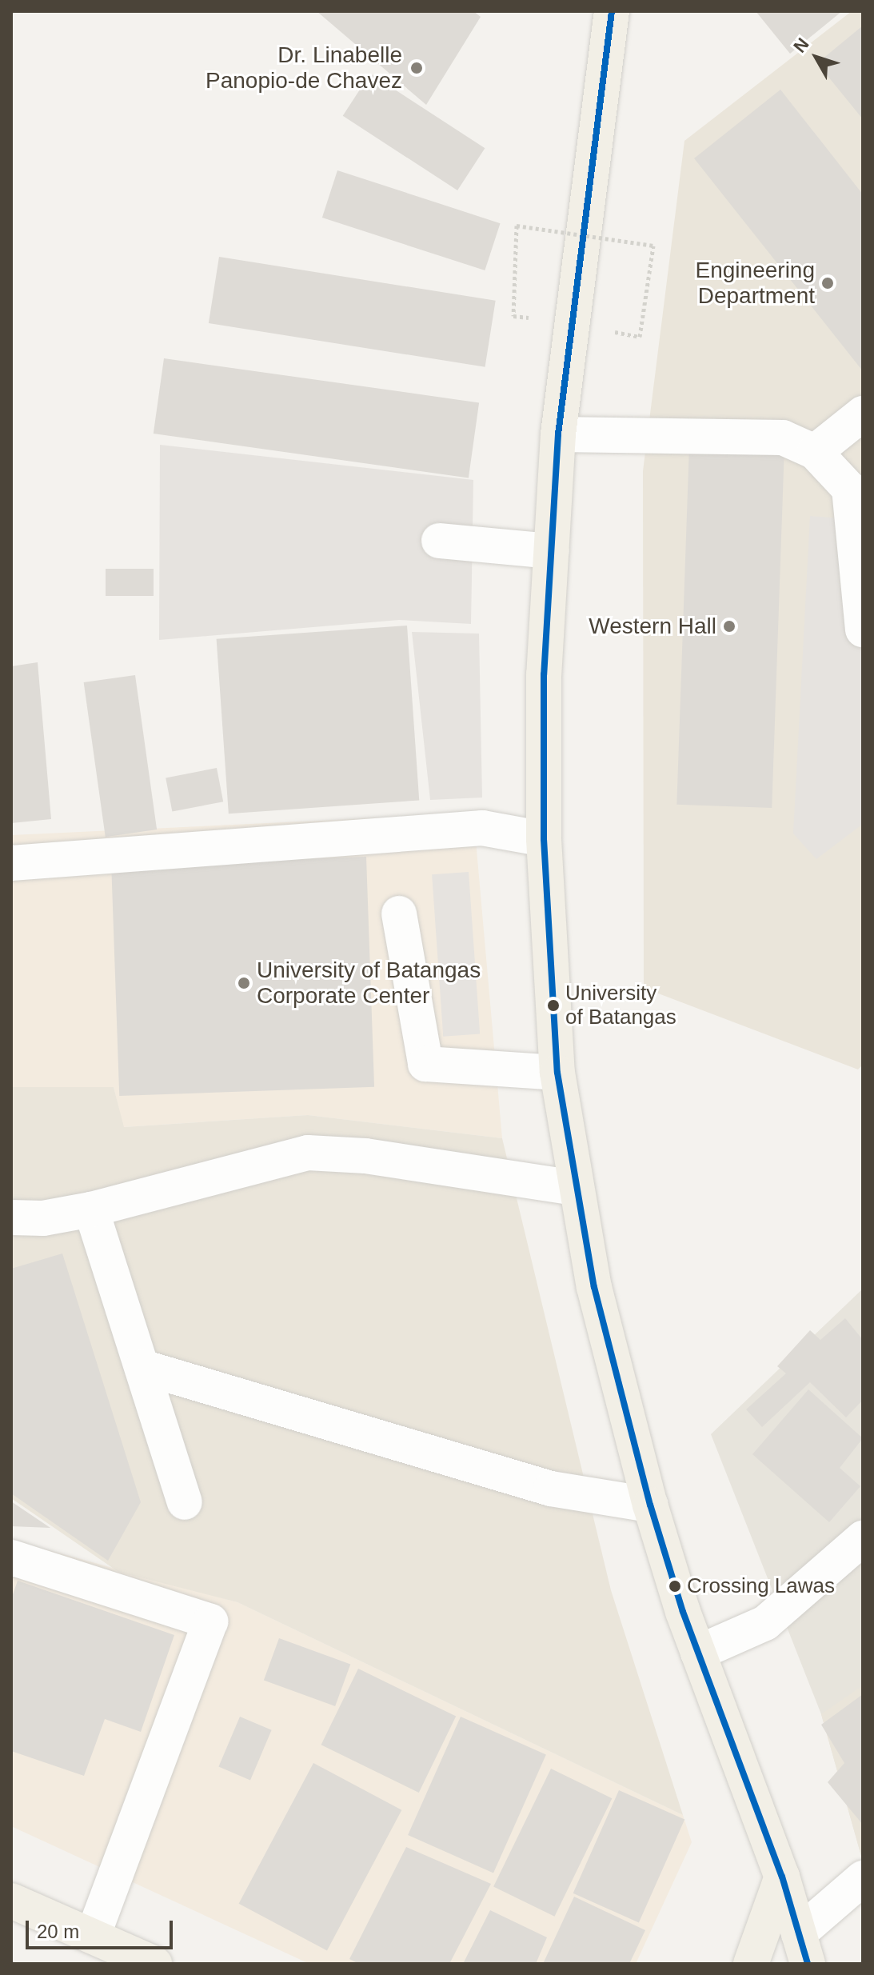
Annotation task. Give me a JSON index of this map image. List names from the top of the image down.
{
  "places": [
    "Dr. Linabelle Panopio-de Chavez",
    "Engineering Department",
    "Western Hall",
    "University of Batangas Corporate Center",
    "University of Batangas",
    "Crossing Lawas"
  ],
  "scale_bar": "20 m",
  "north": "top left"
}
